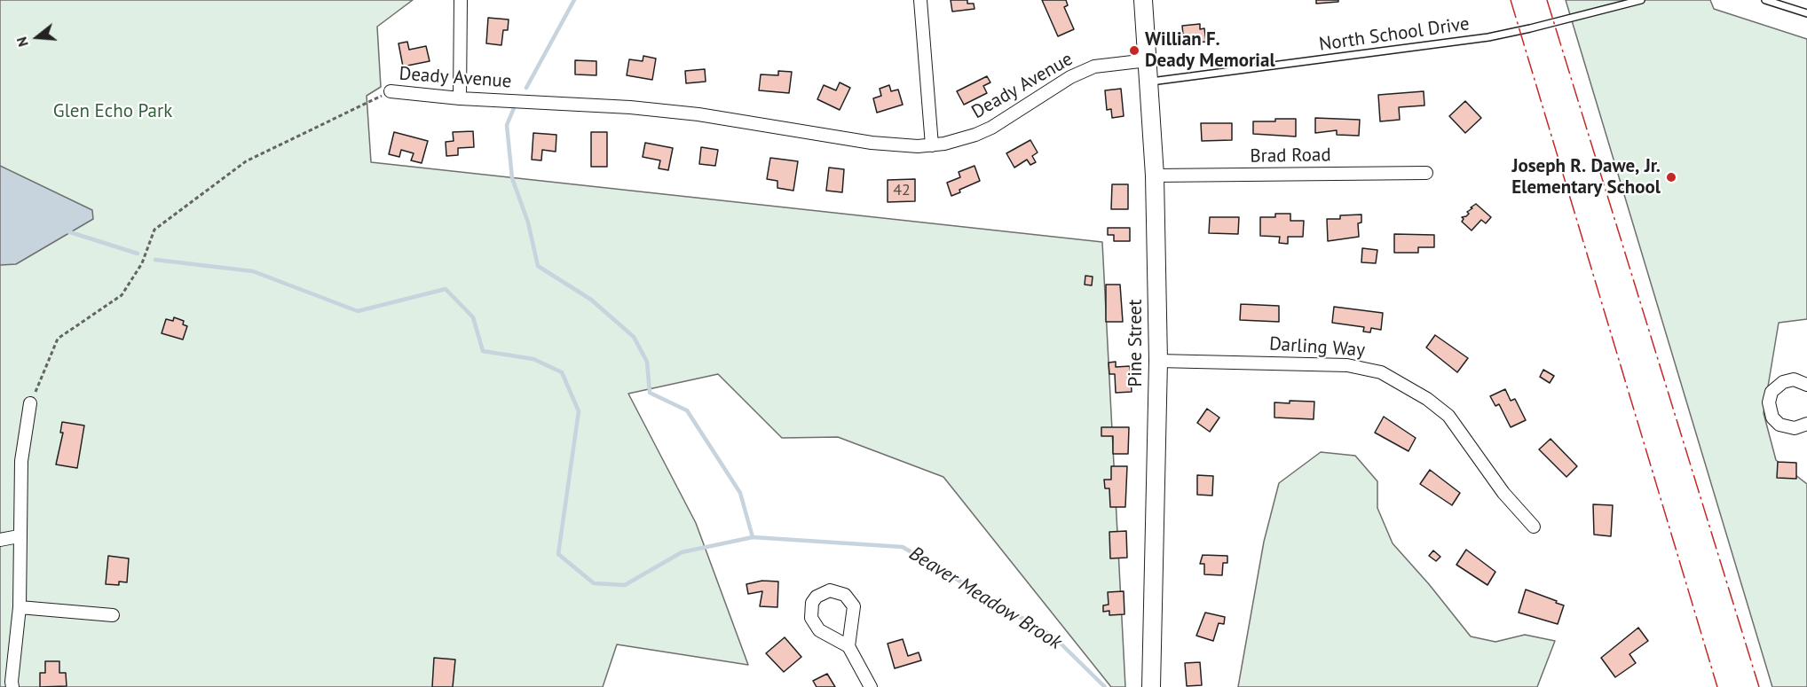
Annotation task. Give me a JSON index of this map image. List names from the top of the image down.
{
  "streets": {
    "street": [
      "Deady Avenue",
      "Brad Road",
      "Pine Street",
      "Darling Way"
    ],
    "lane": ["North School Drive"]
  },
  "crossings": [
    ["North School Drive", "Pine Street"],
    ["Deady Avenue", "Pine Street"],
    ["Brad Road", "Pine Street"],
    ["Pine Street", "Darling Way"]
  ],
  "water": ["Beaver Meadow Brook"],
  "parks": ["Glen Echo Park"],
  "places": ["Willian F. Deady Memorial", "Joseph R. Dawe, Jr. Elementary School"],
  "house_numbers": ["42"],
  "north": "left"
}
